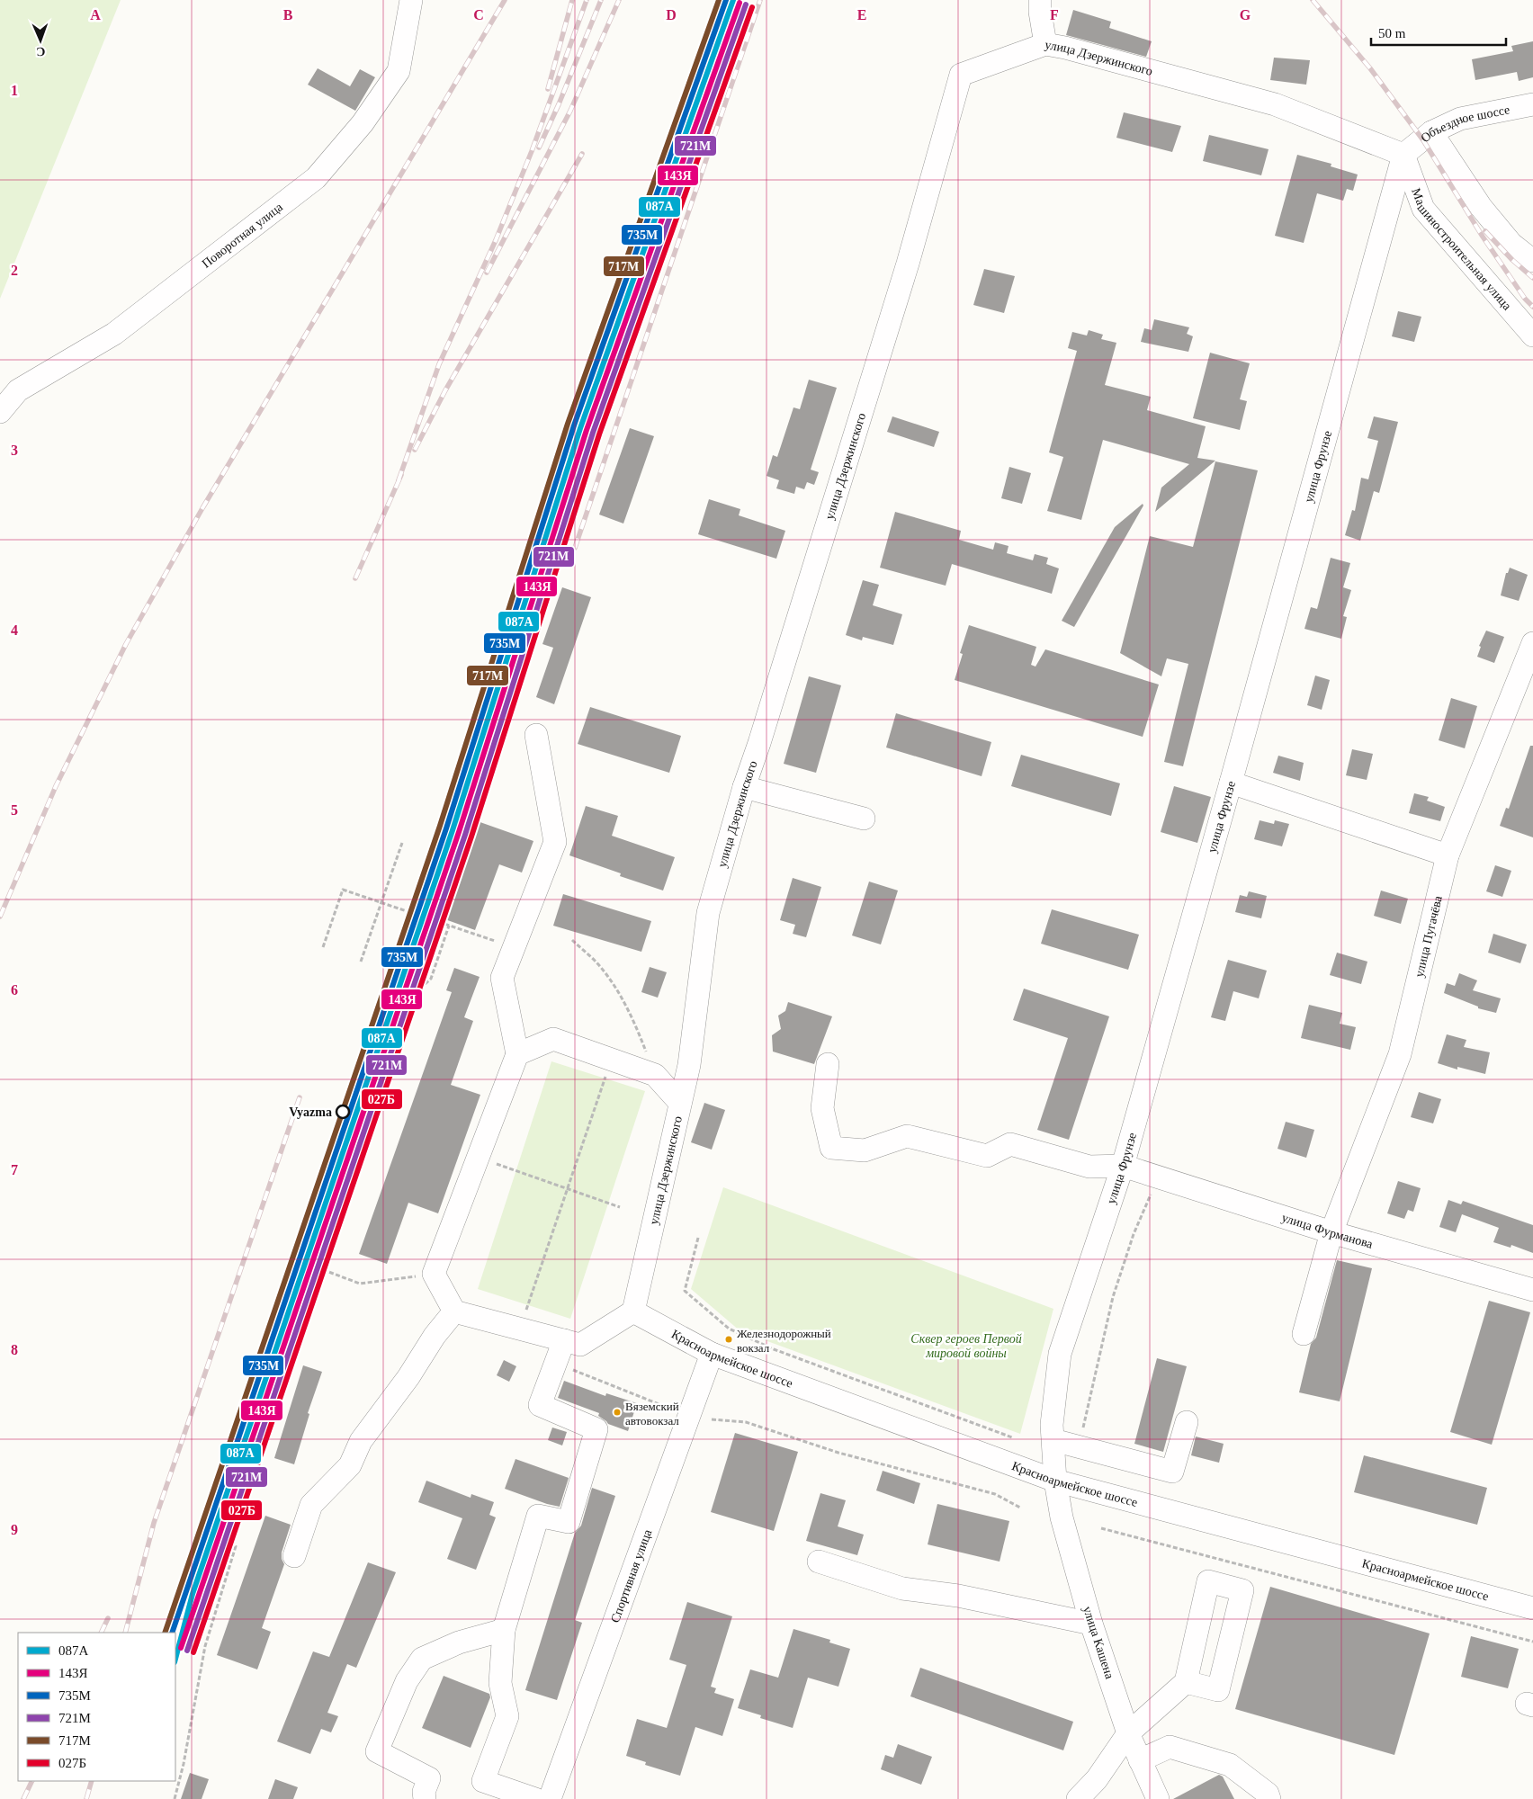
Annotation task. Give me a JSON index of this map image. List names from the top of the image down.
{
  "streets": {
    "street": [
      "улица Дзержинского",
      "Объездное шоссе",
      "Поворотная улица",
      "Машиностроительная улица",
      "улица Фрунзе",
      "улица Пугачёва",
      "улица Фурманова",
      "Красноармейское шоссе",
      "Спортивная улица",
      "улица Кашена"
    ]
  },
  "crossings": [
    ["улица Дзержинского", "Объездное шоссе"],
    ["улица Дзержинского", "Машиностроительная улица"],
    ["улица Дзержинского", "улица Фрунзе"],
    ["улица Дзержинского", "Красноармейское шоссе"],
    ["Объездное шоссе", "Машиностроительная улица"],
    ["Объездное шоссе", "улица Фрунзе"],
    ["Машиностроительная улица", "улица Фрунзе"],
    ["улица Фрунзе", "улица Фурманова"],
    ["улица Фрунзе", "Красноармейское шоссе"],
    ["улица Фрунзе", "улица Кашена"],
    ["улица Пугачёва", "улица Фурманова"],
    ["Красноармейское шоссе", "Спортивная улица"],
    ["Красноармейское шоссе", "улица Кашена"]
  ],
  "parks": ["Сквер героев Первой мировой войны"],
  "places": ["Vyazma", "Железнодорожный вокзал", "Вяземский автовокзал"],
  "lines": [
    "transit line 087А",
    "transit line 735М",
    "transit line 717М",
    "transit line 143Я",
    "transit line 721М",
    "transit line 027Б"
  ],
  "legend": [
    "087А",
    "143Я",
    "735М",
    "721М",
    "717М",
    "027Б"
  ],
  "scale_bar": "50 m",
  "north": "bottom",
  "grid": {
    "columns": [
      "A",
      "B",
      "C",
      "D",
      "E",
      "F",
      "G"
    ],
    "rows": [
      "1",
      "2",
      "3",
      "4",
      "5",
      "6",
      "7",
      "8",
      "9"
    ]
  }
}
